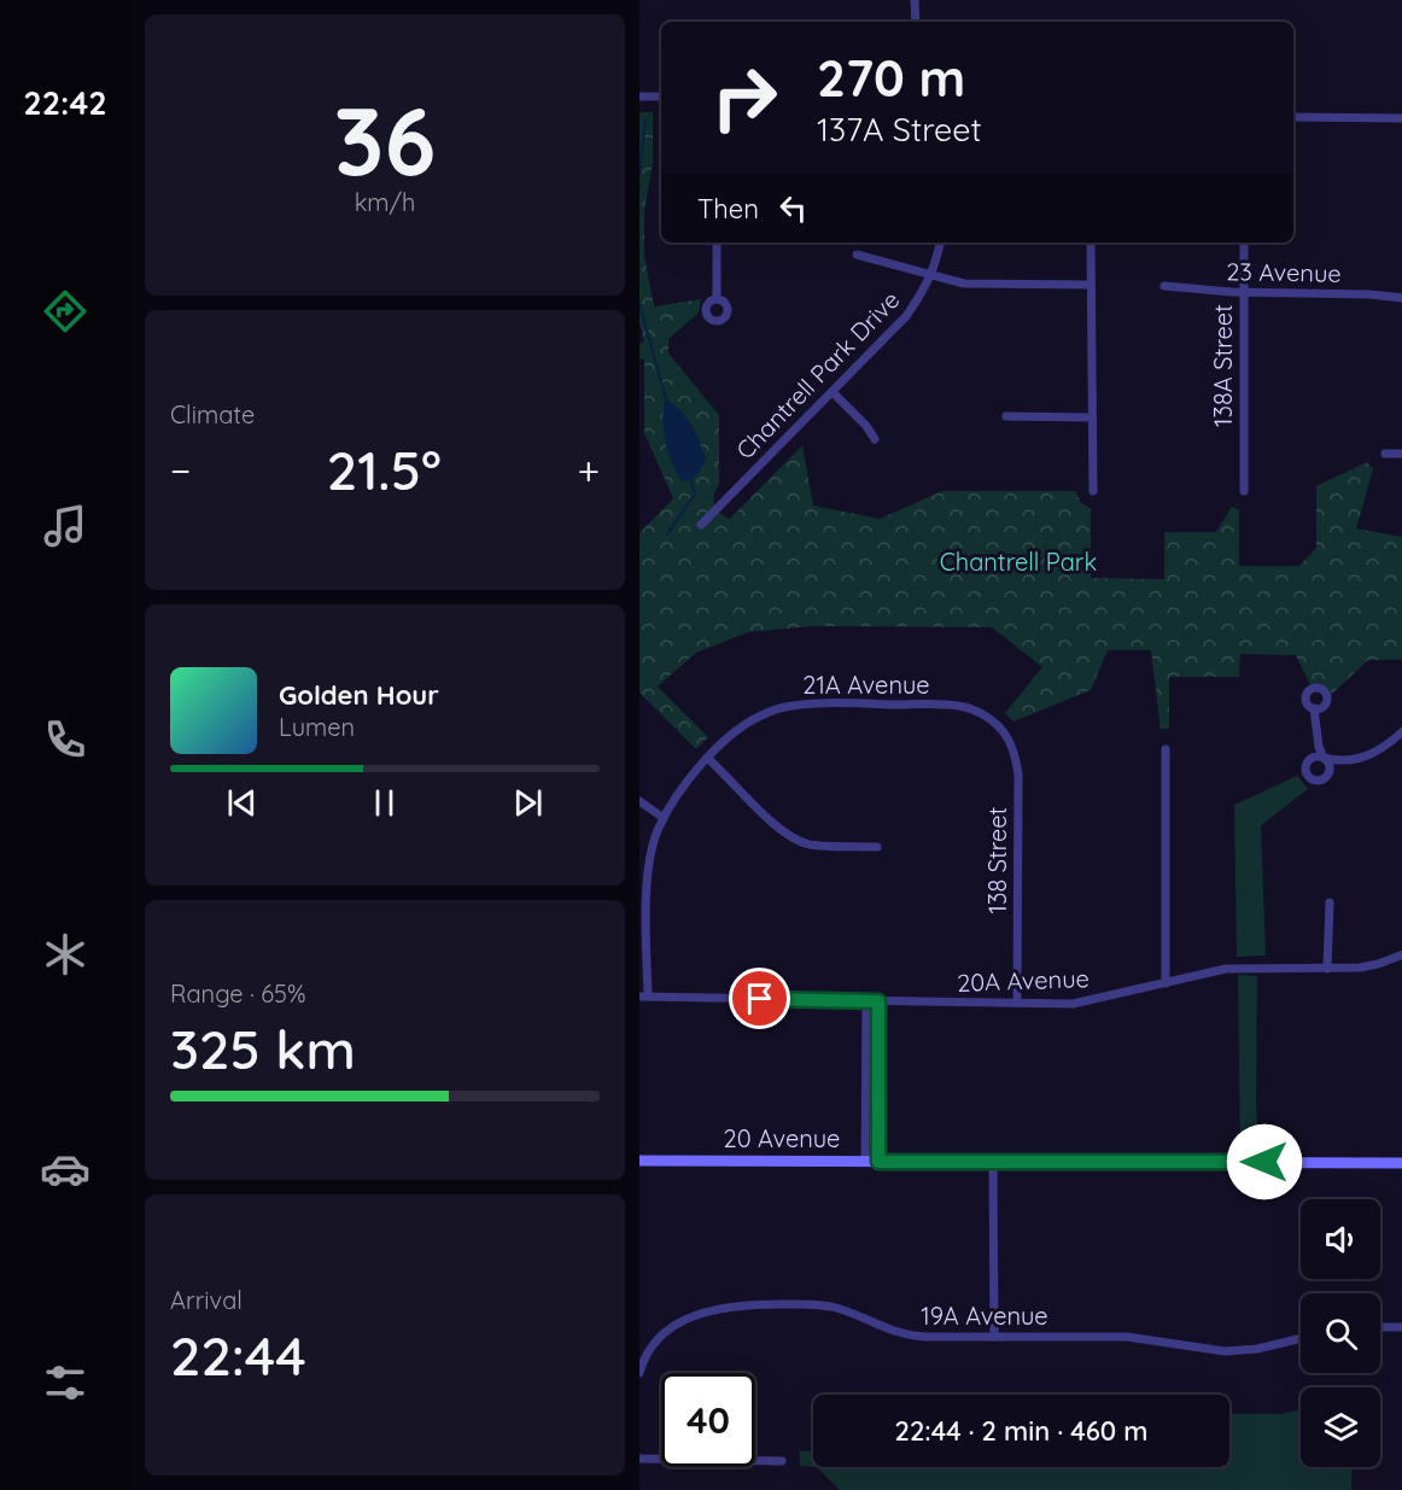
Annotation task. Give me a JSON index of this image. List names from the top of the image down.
{
  "streets": {
    "street": [
      "23 Avenue",
      "138A Street",
      "Chantrell Park Drive",
      "21A Avenue",
      "138 Street",
      "20A Avenue",
      "20 Avenue",
      "19A Avenue"
    ]
  },
  "crossings": [
    ["23 Avenue", "138A Street"],
    ["21A Avenue", "138 Street"],
    ["21A Avenue", "20A Avenue"],
    ["138 Street", "20A Avenue"]
  ],
  "parks": ["Chantrell Park"],
  "page": {
    "tabs": "22:42",
    "tile": [
      ["36", "km/h"],
      "Climate",
      ["Range · 65%", "325 km"],
      ["Arrival", "22:44"]
    ],
    "turn": ["270 m", "137A Street"],
    "then": "Then",
    "heat": ["−", "21.5°", "+"],
    "song": ["Golden Hour", "Lumen"],
    "limit": "40",
    "trip": "22:44 · 2 min · 460 m"
  }
}
